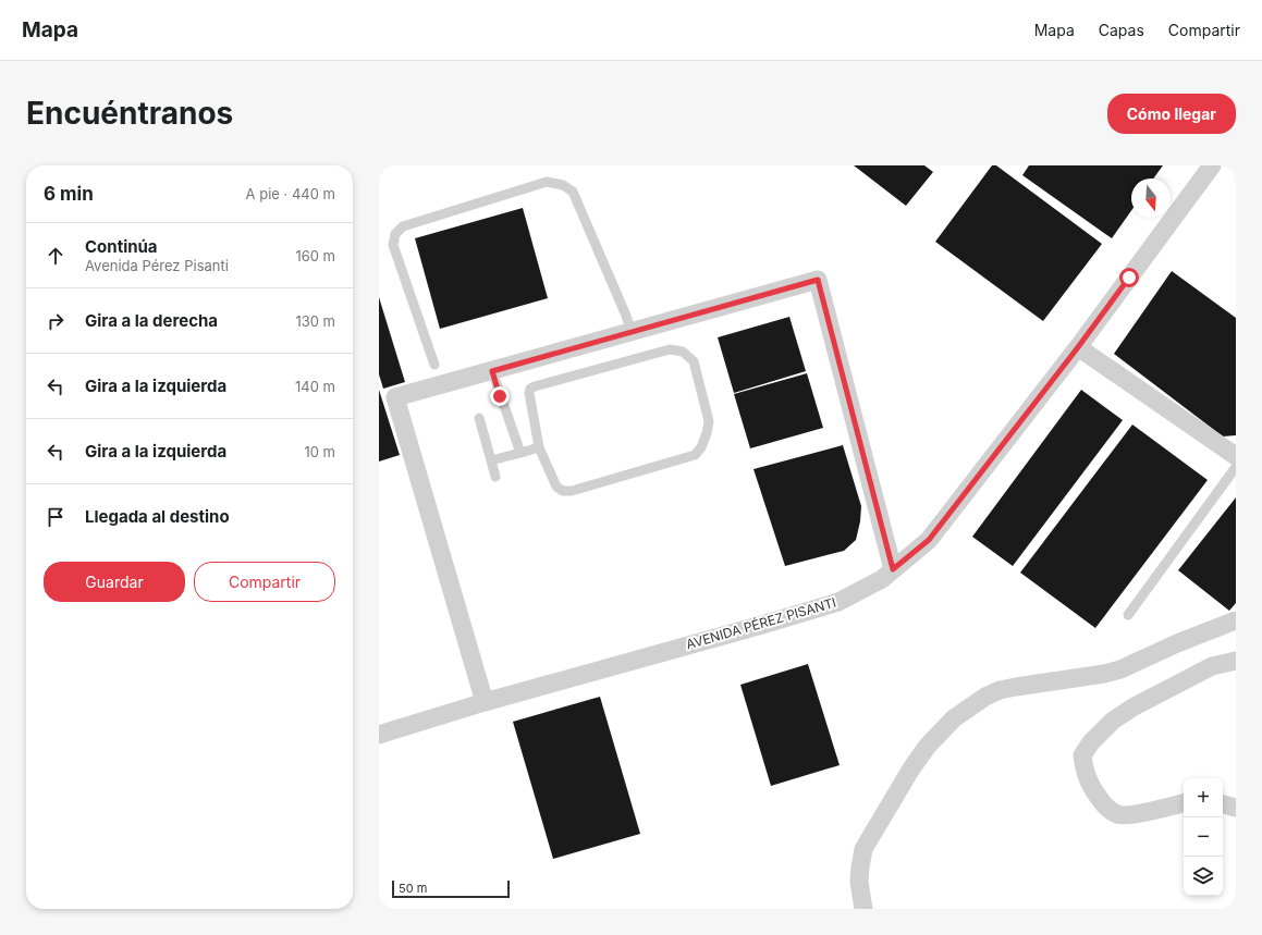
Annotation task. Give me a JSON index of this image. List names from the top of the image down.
{
  "streets": {
    "street": ["AVENIDA PÉREZ PISANTI"]
  },
  "scale_bar": "50 m",
  "north": "bottom",
  "page": {
    "header": "Mapa",
    "nav": ["Mapa", "Capas", "Compartir"],
    "buttons": [
      "Cómo llegar",
      ["Guardar", "Compartir"]
    ],
    "title": "Encuéntranos",
    "heading": ["6 min", "A pie · 440 m"],
    "list": [
      ["Continúa", "Avenida Pérez Pisanti", "160 m"],
      ["Gira a la derecha", "130 m"],
      ["Gira a la izquierda", "140 m"],
      ["Gira a la izquierda", "10 m"],
      "Llegada al destino"
    ],
    "map_buttons": ["+", "−"],
    "scale": "50 m"
  }
}
